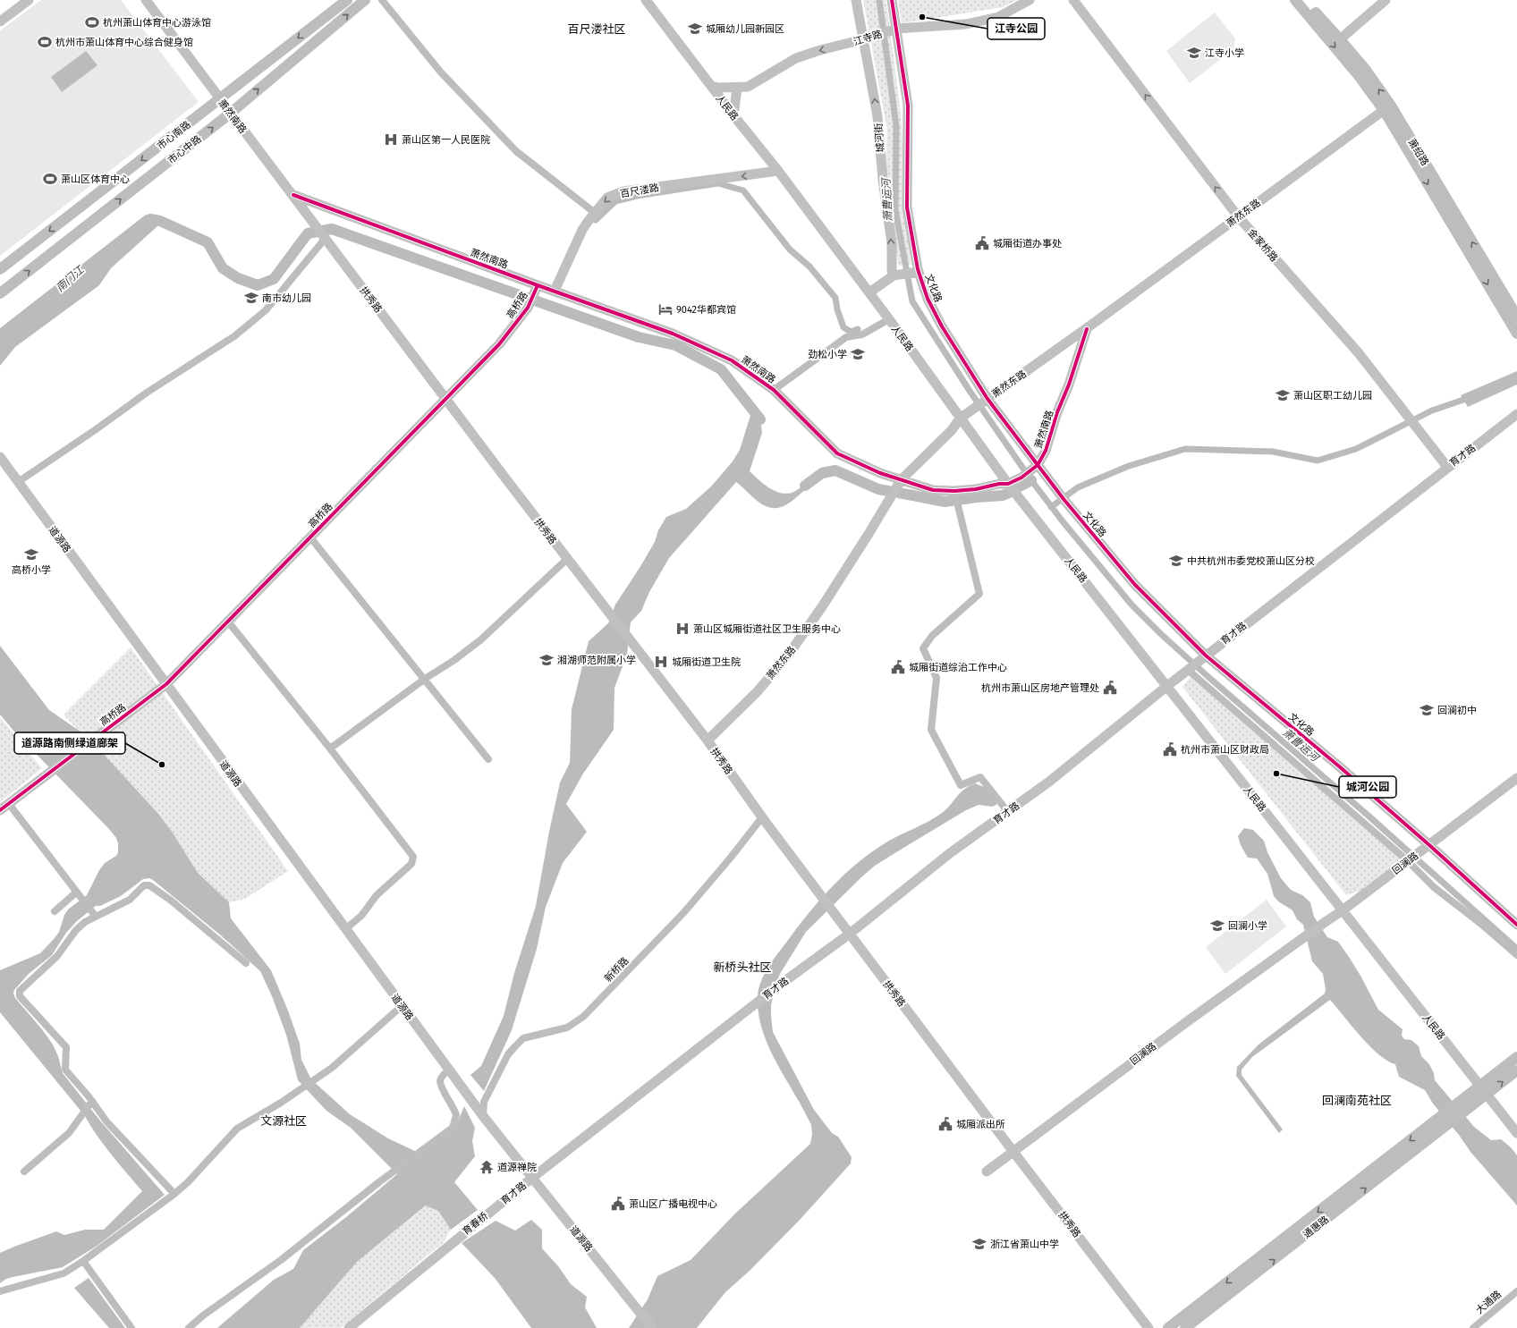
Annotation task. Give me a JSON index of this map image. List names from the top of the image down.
{
  "streets": {
    "main road": [
      "市心南路",
      "市心中路",
      "萧绍路",
      "通惠路"
    ],
    "street": [
      "江寺路",
      "人民路",
      "萧然南路",
      "城河街",
      "百尺溇路",
      "萧然东路",
      "金家桥路",
      "文化路",
      "拱秀路",
      "高桥路",
      "育才路",
      "道源路",
      "回澜路",
      "新桥路",
      "育春桥",
      "大通路"
    ]
  },
  "crossings": [
    ["江寺路", "人民路"],
    ["江寺路", "城河街"],
    ["江寺路", "文化路"],
    ["人民路", "萧然南路"],
    ["人民路", "百尺溇路"],
    ["人民路", "萧然东路"],
    ["人民路", "育才路"],
    ["人民路", "回澜路"],
    ["萧然南路", "市心南路"],
    ["萧然南路", "市心中路"],
    ["萧然南路", "百尺溇路"],
    ["萧然南路", "萧然东路"],
    ["萧然南路", "文化路"],
    ["萧然南路", "拱秀路"],
    ["萧然南路", "高桥路"],
    ["萧绍路", "萧然东路"],
    ["萧然东路", "金家桥路"],
    ["萧然东路", "文化路"],
    ["萧然东路", "拱秀路"],
    ["金家桥路", "育才路"],
    ["文化路", "育才路"],
    ["文化路", "回澜路"],
    ["拱秀路", "高桥路"],
    ["拱秀路", "育才路"],
    ["拱秀路", "回澜路"],
    ["拱秀路", "新桥路"],
    ["高桥路", "道源路"],
    ["育才路", "道源路"],
    ["育才路", "育春桥"],
    ["道源路", "新桥路"]
  ],
  "one_way": [
    "江寺路",
    "市心南路",
    "城河街",
    "市心中路",
    "百尺溇路",
    "金家桥路"
  ],
  "districts": [
    "百尺溇社区",
    "新桥头社区",
    "回澜南苑社区",
    "文源社区"
  ],
  "water": ["萧曹运河", "南门江"],
  "places": {
    "other": ["江寺公园", "道源路南侧绿道廊架", "城河公园"],
    "sports": ["杭州萧山体育中心游泳馆", "杭州市萧山体育中心综合健身馆", "萧山区体育中心"],
    "school or university": [
      "城厢幼儿园新园区",
      "江寺小学",
      "南市幼儿园",
      "劲松小学",
      "萧山区职工幼儿园",
      "高桥小学",
      "中共杭州市委党校萧山区分校",
      "湘湖师范附属小学",
      "回澜初中",
      "回澜小学",
      "浙江省萧山中学"
    ],
    "hospital": ["萧山区第一人民医院", "萧山区城厢街道社区卫生服务中心", "城厢街道卫生院"],
    "public building": [
      "城厢街道办事处",
      "城厢街道综治工作中心",
      "杭州市萧山区房地产管理处",
      "杭州市萧山区财政局",
      "城厢派出所",
      "萧山区广播电视中心"
    ],
    "hotel": ["9042华都宾馆"],
    "temple": ["道源禅院"]
  }
}
